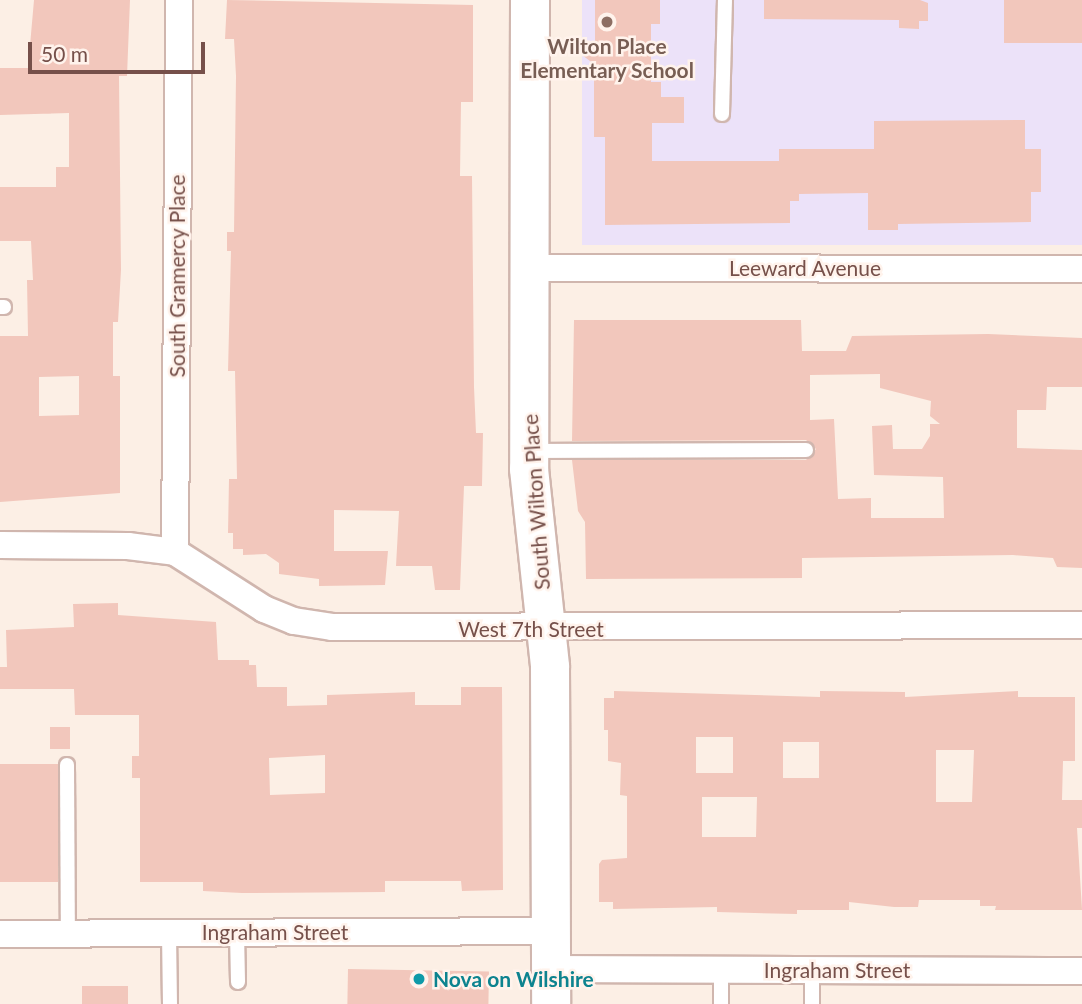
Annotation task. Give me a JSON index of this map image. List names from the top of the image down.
{
  "streets": {
    "main road": ["South Wilton Place"],
    "street": [
      "Leeward Avenue",
      "South Gramercy Place",
      "West 7th Street",
      "Ingraham Street"
    ]
  },
  "crossings": [
    ["Leeward Avenue", "South Wilton Place"],
    ["South Gramercy Place", "West 7th Street"],
    ["South Wilton Place", "West 7th Street"],
    ["South Wilton Place", "Ingraham Street"]
  ],
  "places": ["Wilton Place Elementary School", "Nova on Wilshire"],
  "scale_bar": "50 m"
}
